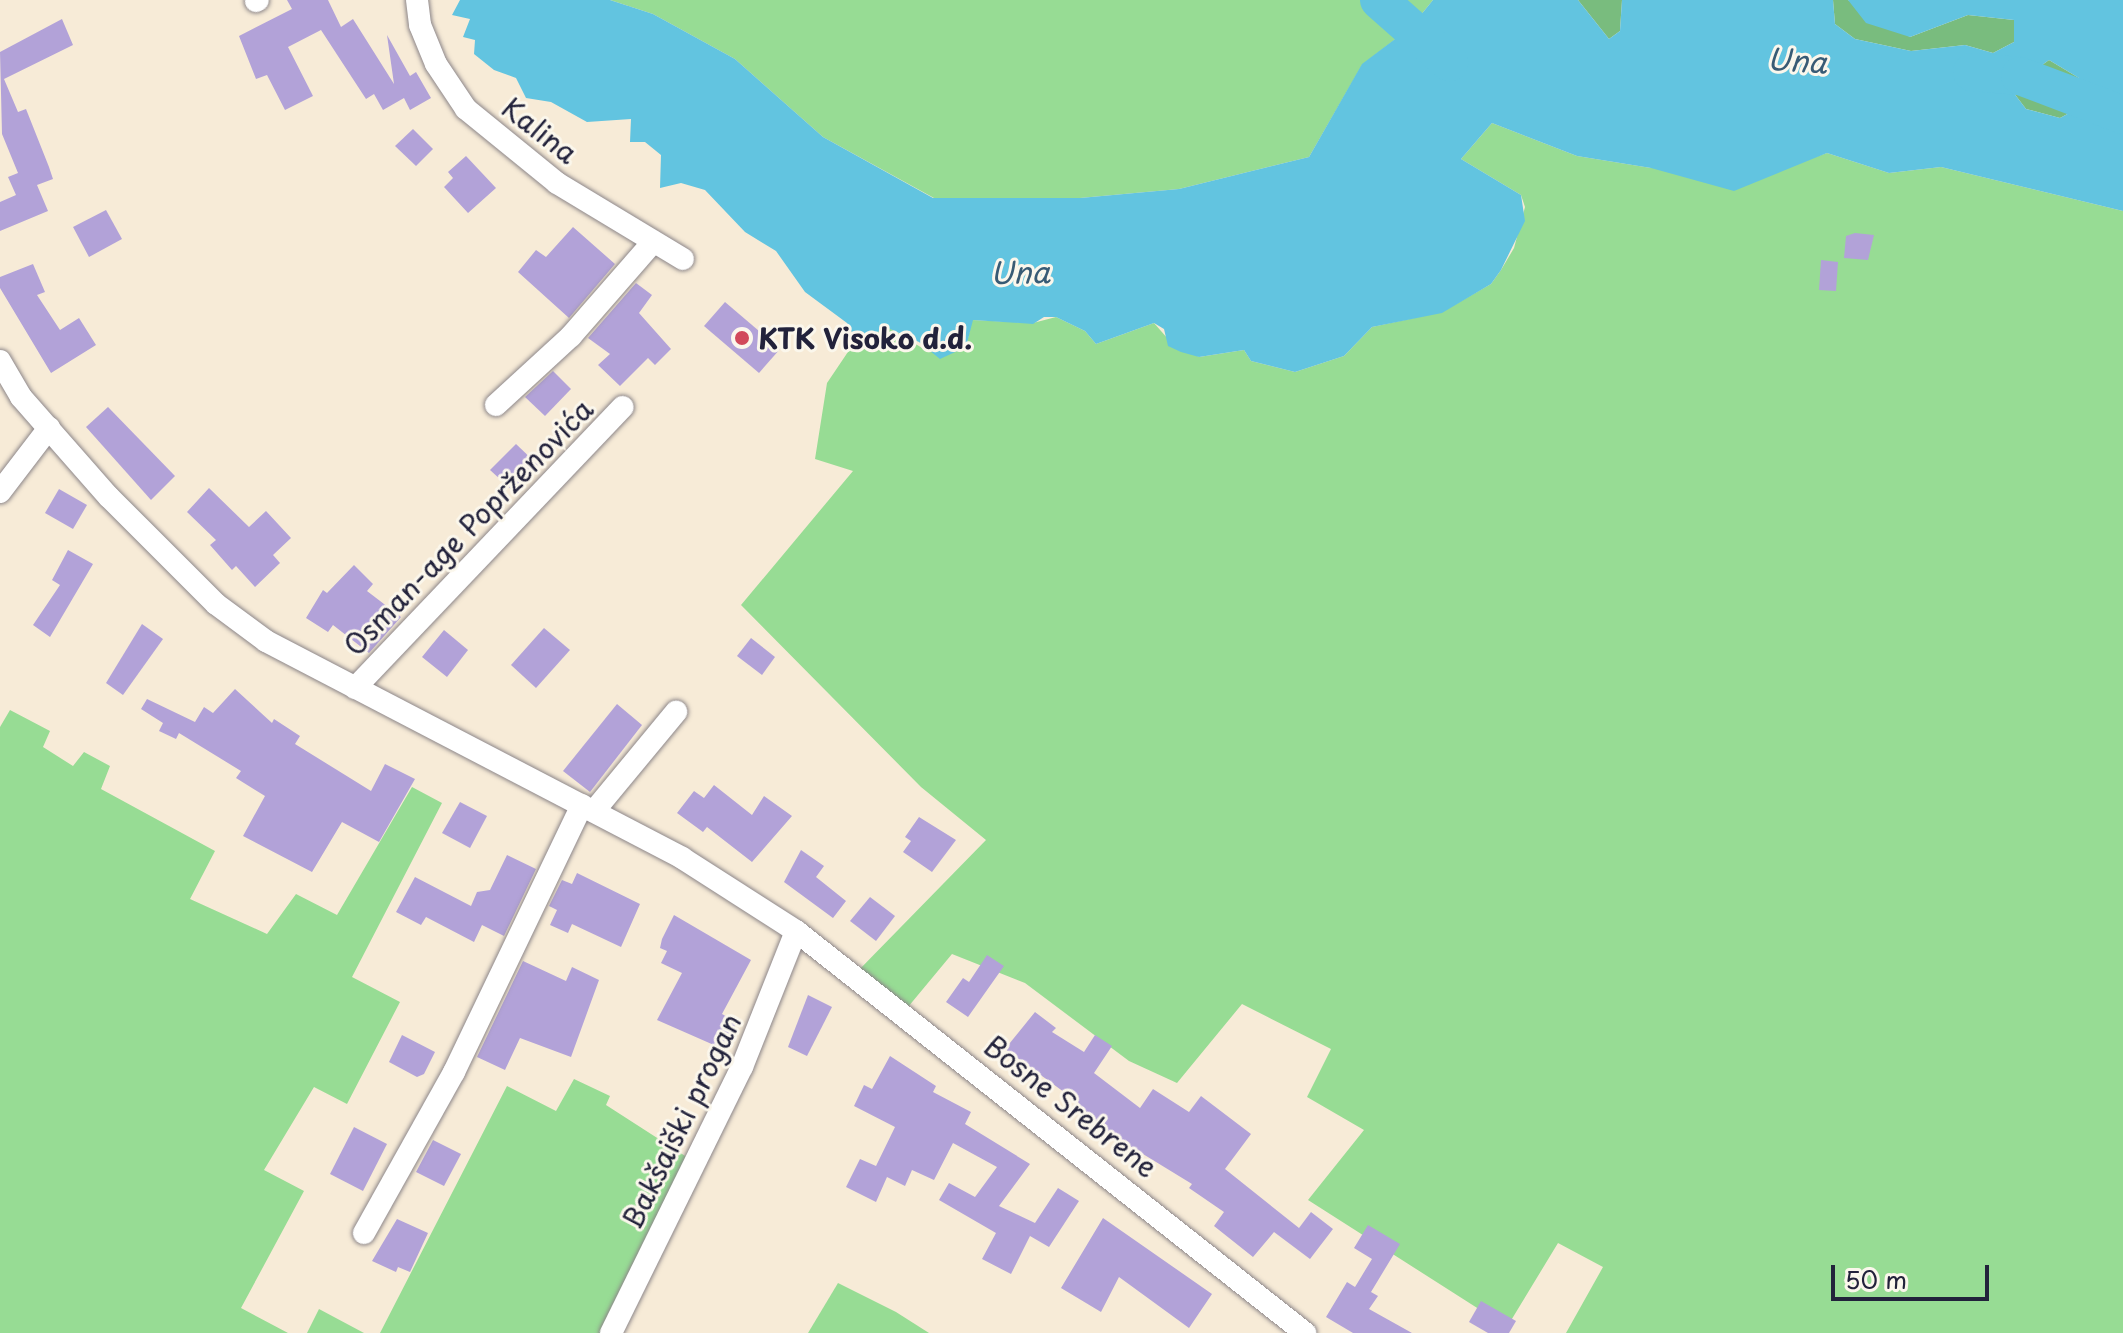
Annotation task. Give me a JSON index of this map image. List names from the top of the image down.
{
  "streets": {
    "street": [
      "Kalina",
      "Osman-age Poprženovića",
      "Bosne Srebrene",
      "Bakšaiški progan"
    ]
  },
  "crossings": [
    ["Osman-age Poprženovića", "Bosne Srebrene"],
    ["Bosne Srebrene", "Bakšaiški progan"]
  ],
  "water": ["Una"],
  "places": ["KTK Visoko d.d."],
  "scale_bar": "50 m"
}
